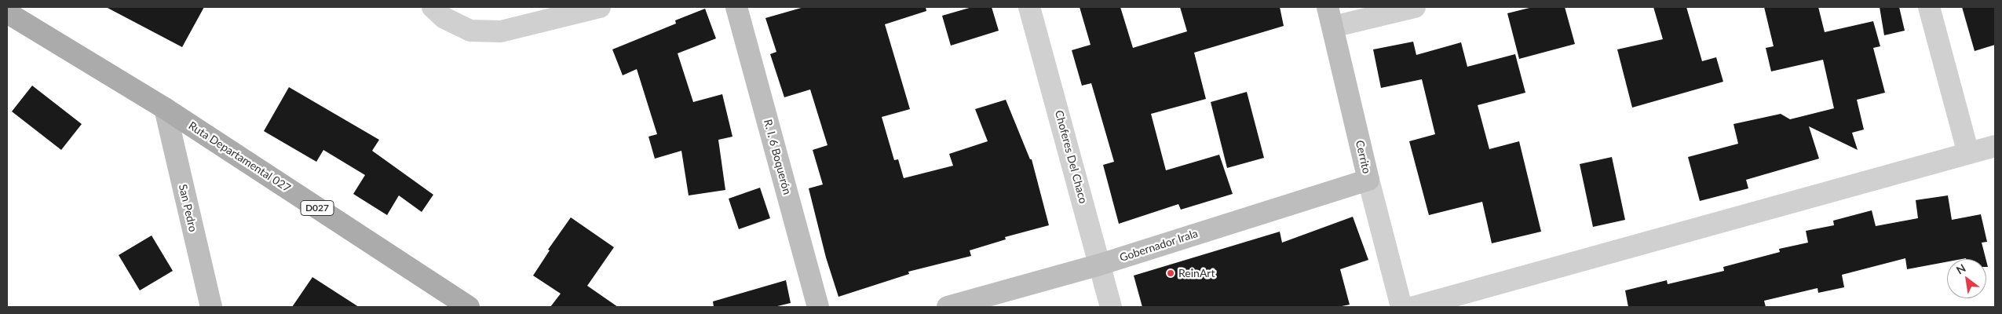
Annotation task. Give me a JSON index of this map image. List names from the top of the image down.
{
  "streets": {
    "main road": ["Ruta Departamental 027", "D027"],
    "street": [
      "R. I. 6 Boquerón",
      "Choferes Del Chaco",
      "Cerrito",
      "San Pedro",
      "Gobernador Irala"
    ]
  },
  "crossings": [
    ["Ruta Departamental 027", "San Pedro"],
    ["Choferes Del Chaco", "Gobernador Irala"],
    ["Cerrito", "Gobernador Irala"]
  ],
  "places": ["ReinArt"],
  "north": "top left"
}
